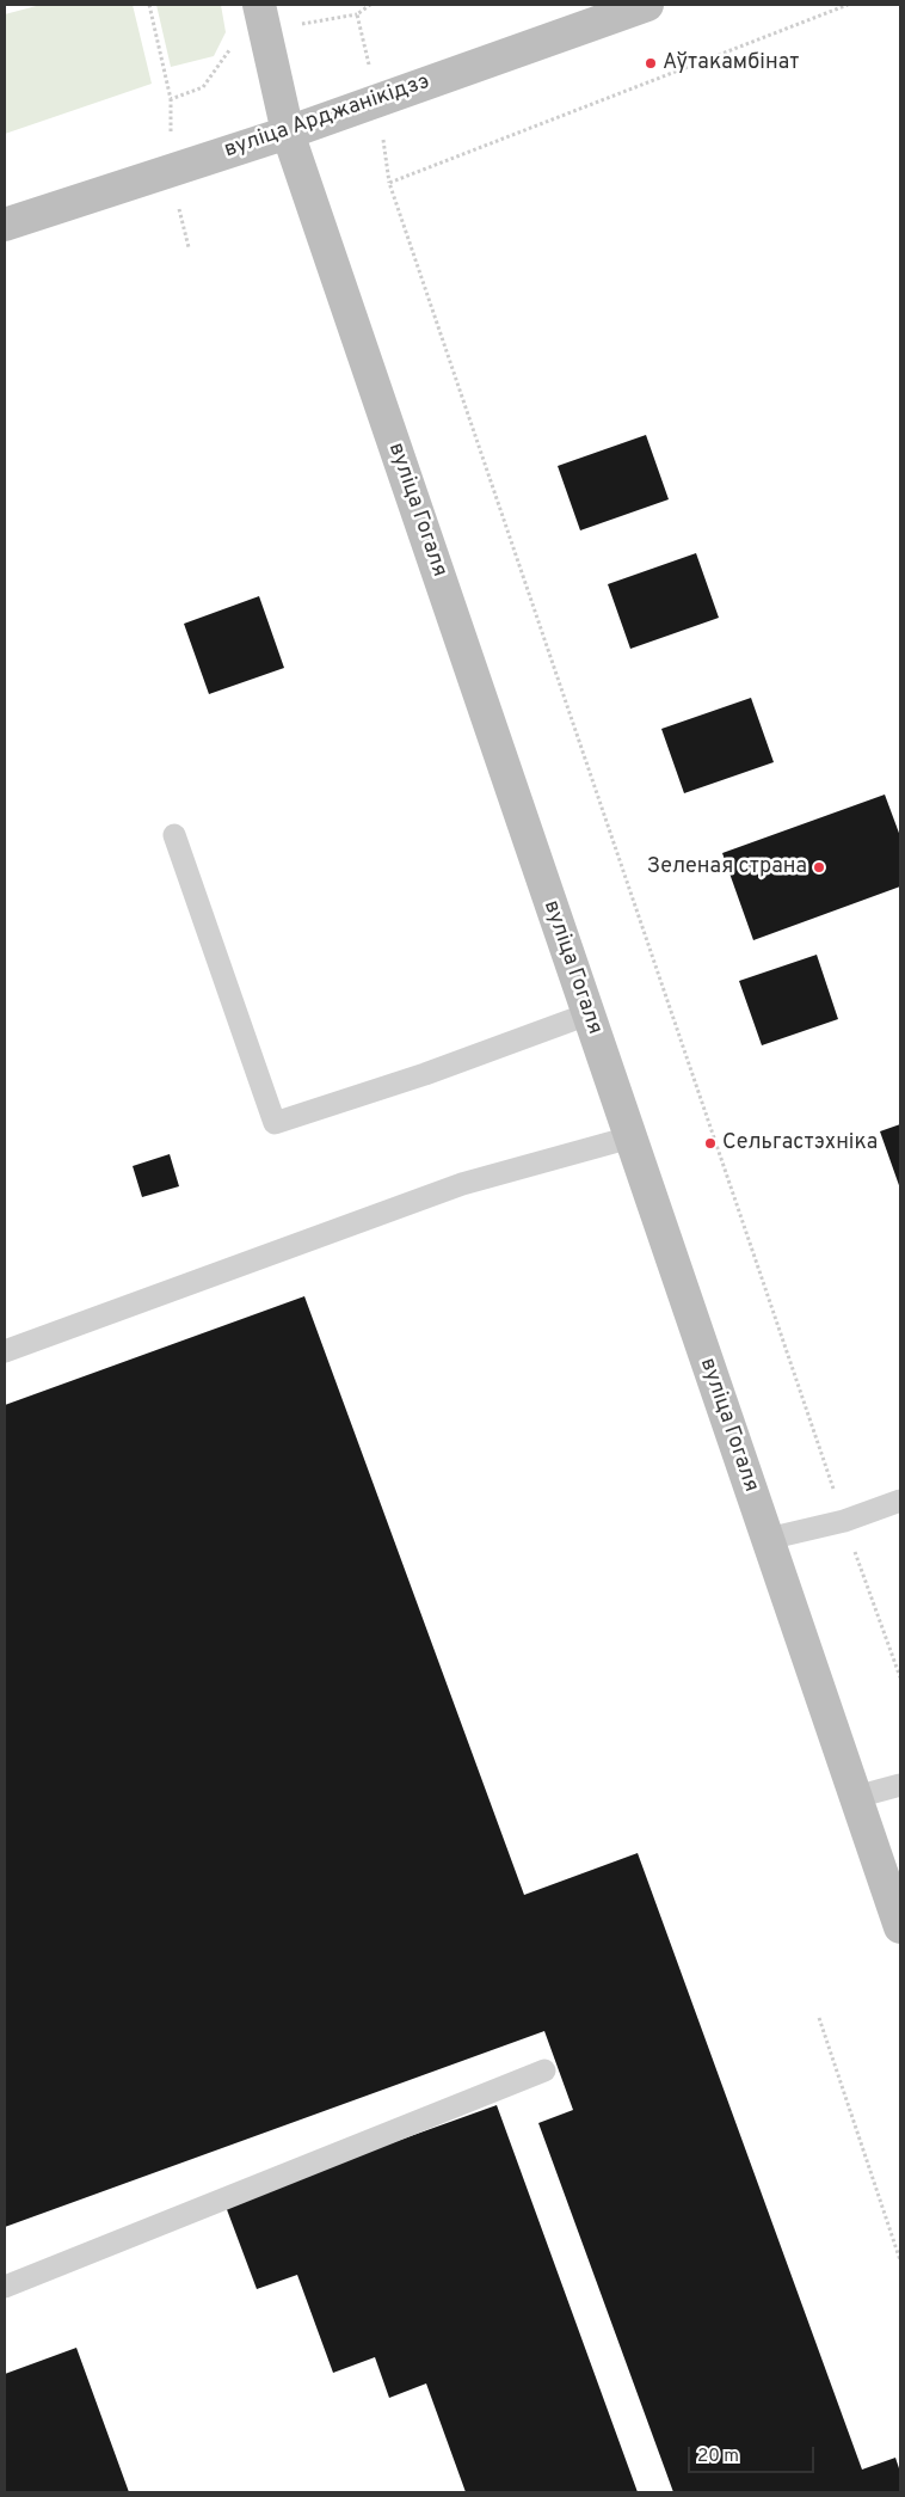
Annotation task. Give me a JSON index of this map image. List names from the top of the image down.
{
  "streets": {
    "main road": ["вуліца Арджанікідзэ", "вуліца Гогаля"]
  },
  "crossings": [
    ["вуліца Арджанікідзэ", "вуліца Гогаля"]
  ],
  "places": ["Аўтакамбінат", "Зеленая страна", "Сельгастэхніка"],
  "scale_bar": "20 m"
}
